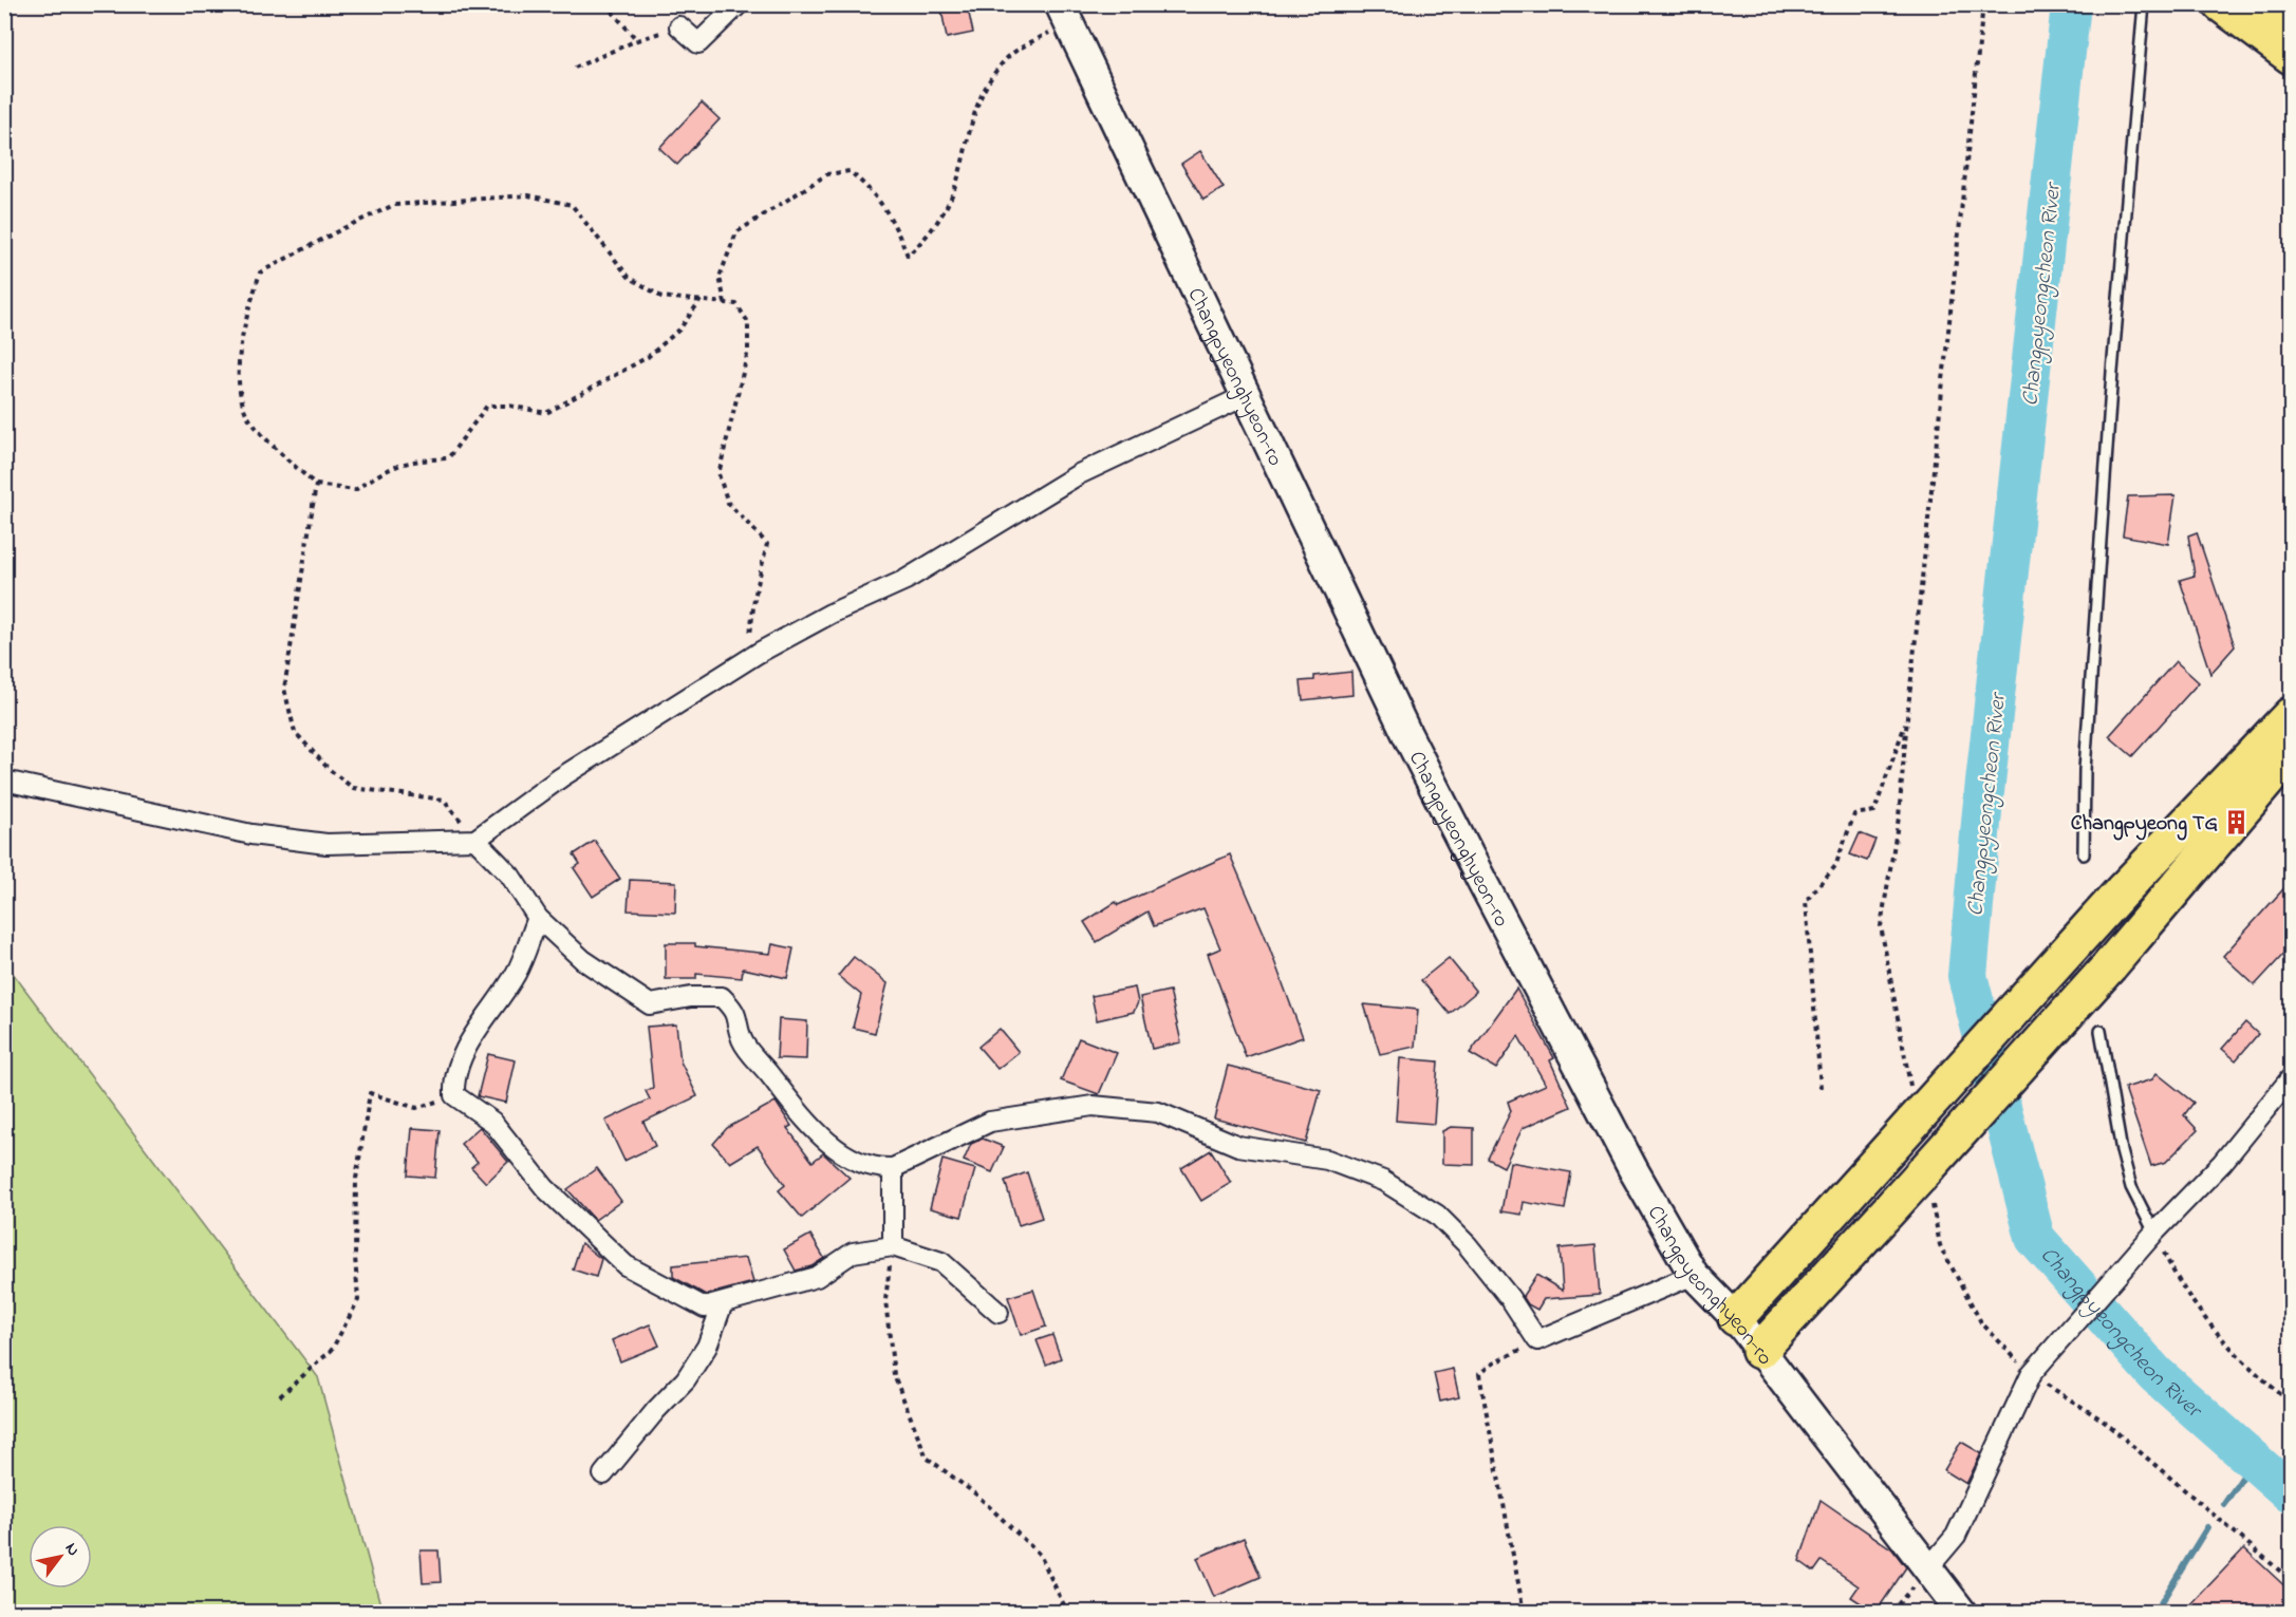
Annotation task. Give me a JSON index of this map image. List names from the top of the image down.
{
  "streets": {
    "main road": ["Changpyeonghyeon-ro"]
  },
  "water": ["Changpyeongcheon River"],
  "places": {
    "building": ["Changpyeong TG"]
  },
  "north": "top right"
}
